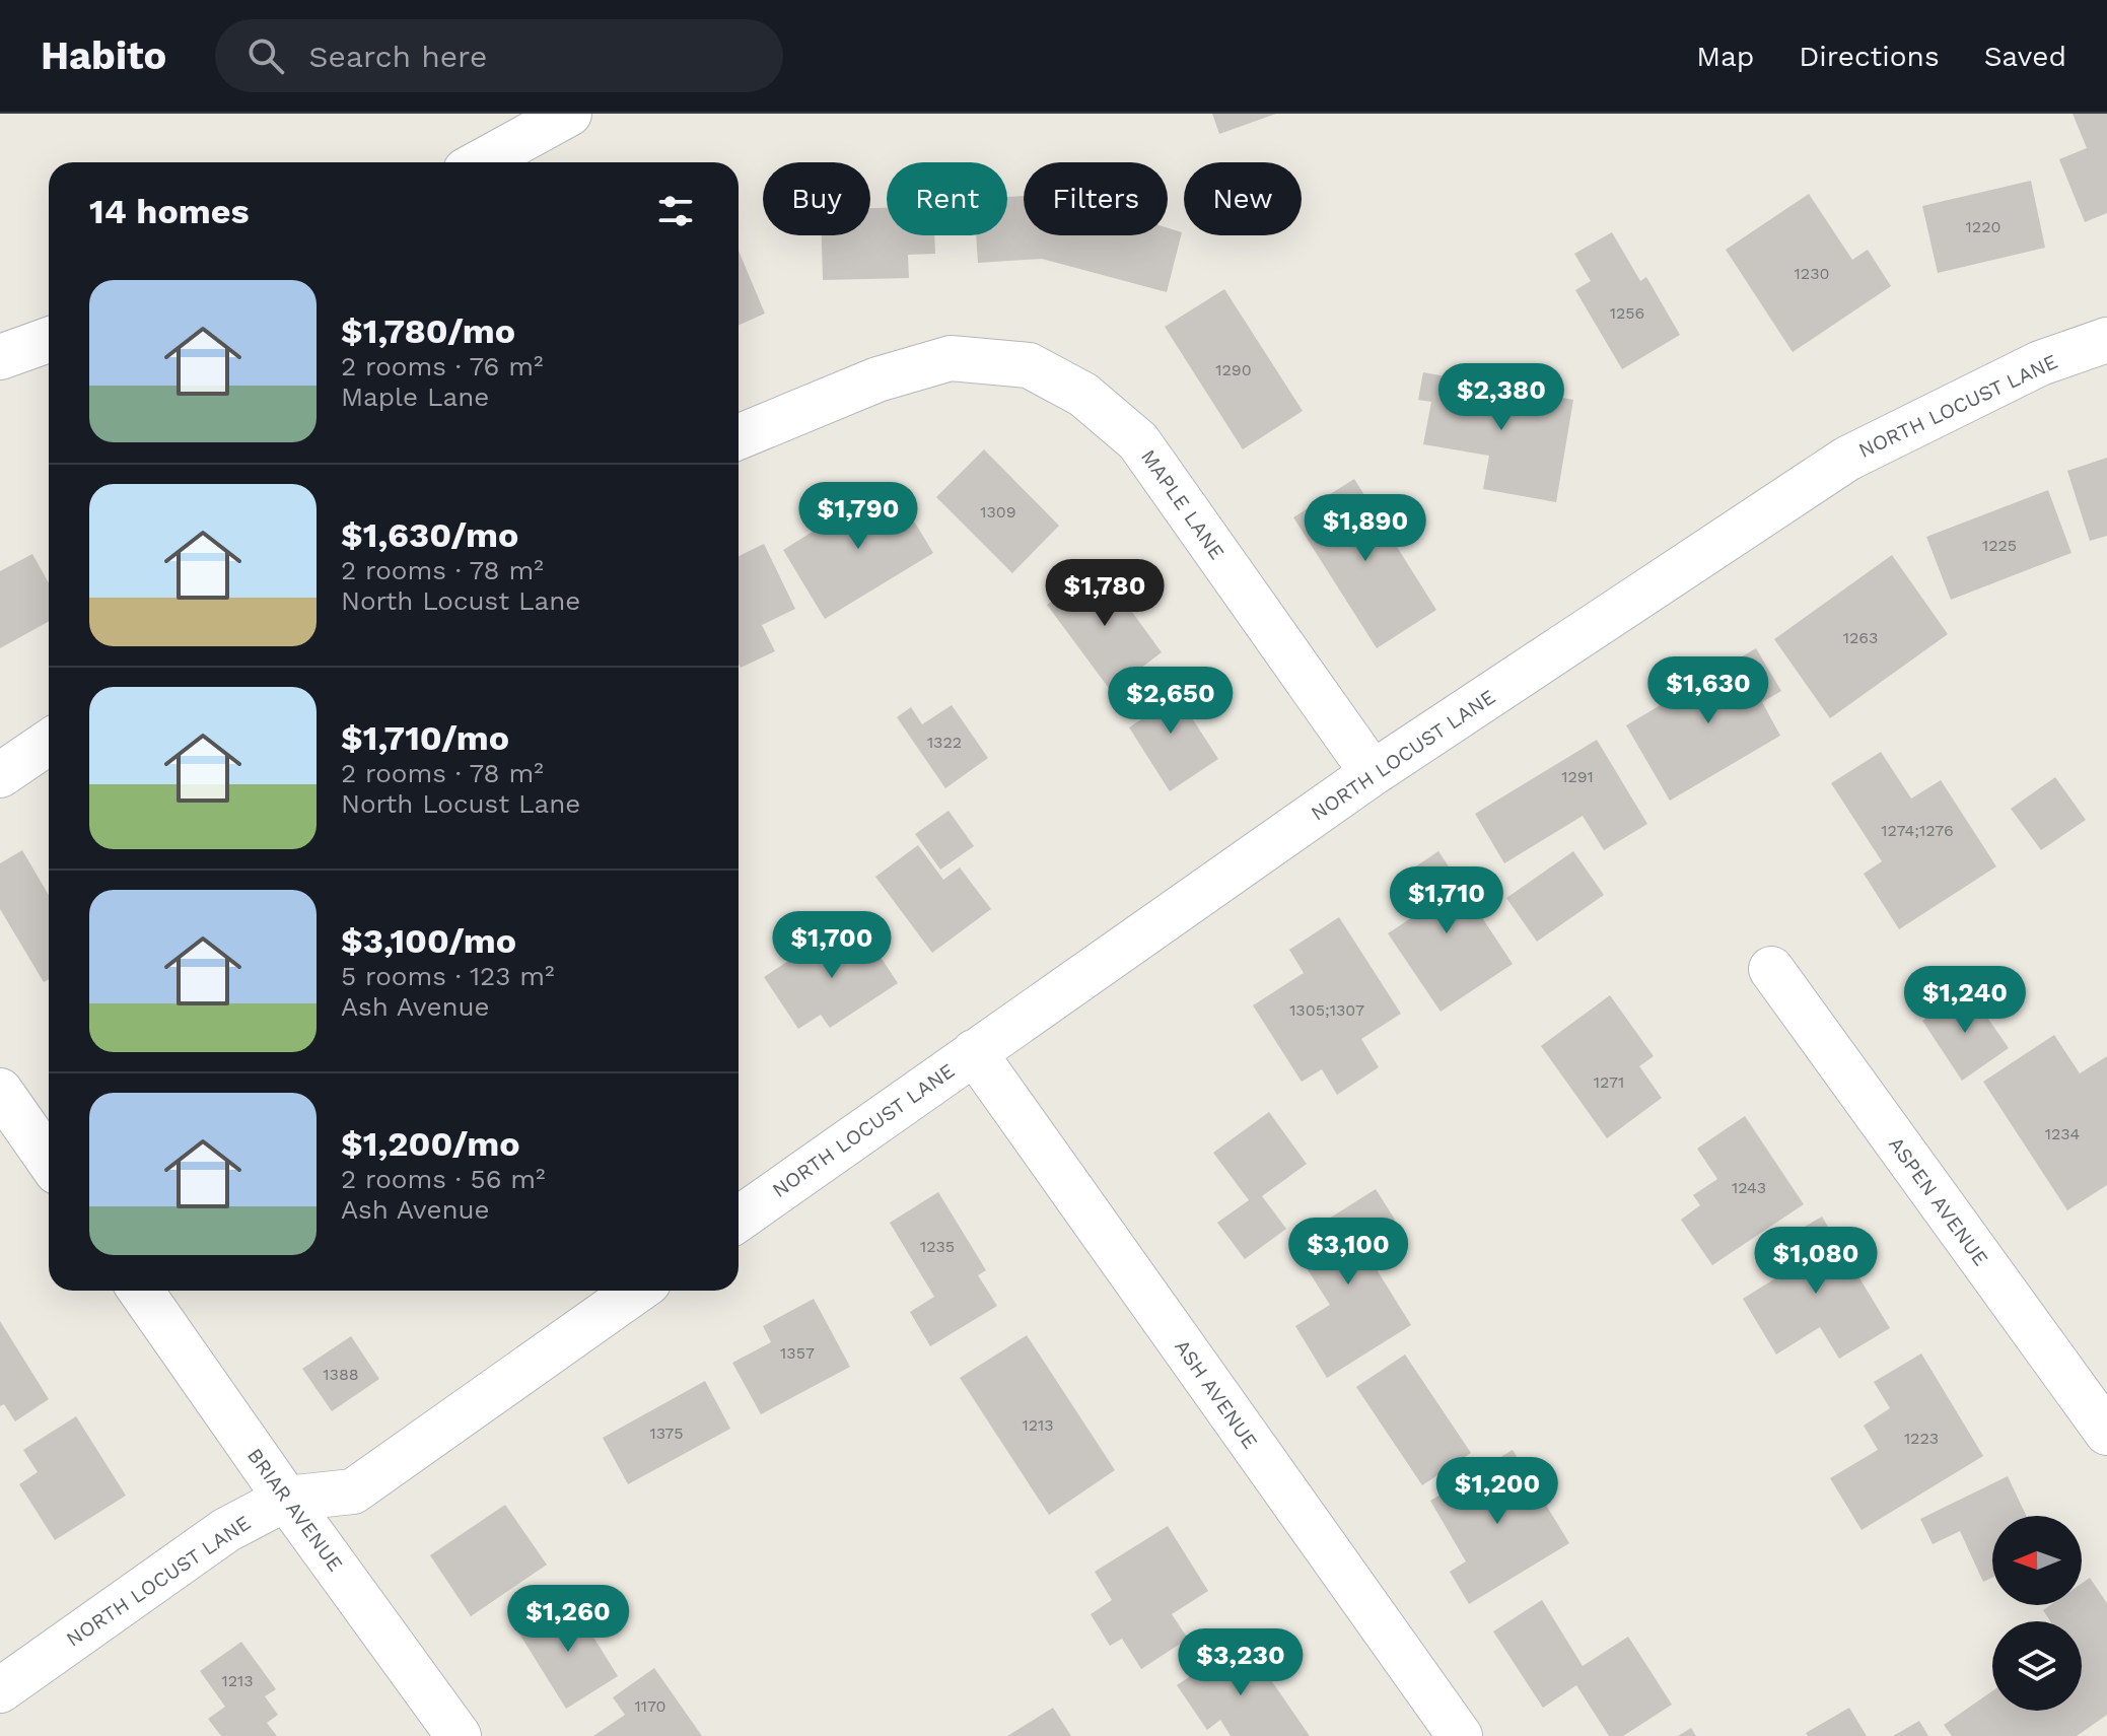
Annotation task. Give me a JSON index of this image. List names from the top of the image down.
{
  "streets": {
    "street": [
      "NORTH LOCUST LANE",
      "MAPLE LANE",
      "ASPEN AVENUE",
      "ASH AVENUE",
      "BRIAR AVENUE"
    ]
  },
  "crossings": [
    ["NORTH LOCUST LANE", "MAPLE LANE"],
    ["NORTH LOCUST LANE", "ASH AVENUE"],
    ["NORTH LOCUST LANE", "BRIAR AVENUE"]
  ],
  "house_numbers": [
    "1220",
    "1230",
    "1256",
    "1290",
    "1309",
    "1225",
    "1263",
    "1322",
    "1291",
    "1274;1276",
    "1305;1307",
    "1271",
    "1234",
    "1243",
    "1235",
    "1357",
    "1388",
    "1213",
    "1375",
    "1223",
    "1213",
    "1170"
  ],
  "north": "left",
  "page": {
    "header": "Habito",
    "search": "Search here",
    "nav": ["Map", "Directions", "Saved"],
    "chip": [
      "Buy",
      "Rent",
      "Filters",
      "New"
    ],
    "heading": "14 homes",
    "list": [
      {
        "name": "$1,780/mo",
        "note": "2 rooms · 76 m² · Maple Lane"
      },
      {
        "name": "$1,630/mo",
        "note": "2 rooms · 78 m² · North Locust Lane"
      },
      {
        "name": "$1,710/mo",
        "note": "2 rooms · 78 m² · North Locust Lane"
      },
      {
        "name": "$3,100/mo",
        "note": "5 rooms · 123 m² · Ash Avenue"
      },
      {
        "name": "$1,200/mo",
        "note": "2 rooms · 56 m² · Ash Avenue"
      }
    ],
    "price": [
      "$2,380",
      "$1,790",
      "$1,890",
      "$1,780",
      "$1,630",
      "$2,650",
      "$1,710",
      "$1,700",
      "$1,240",
      "$3,100",
      "$1,080",
      "$1,200",
      "$1,260",
      "$3,230"
    ]
  }
}
